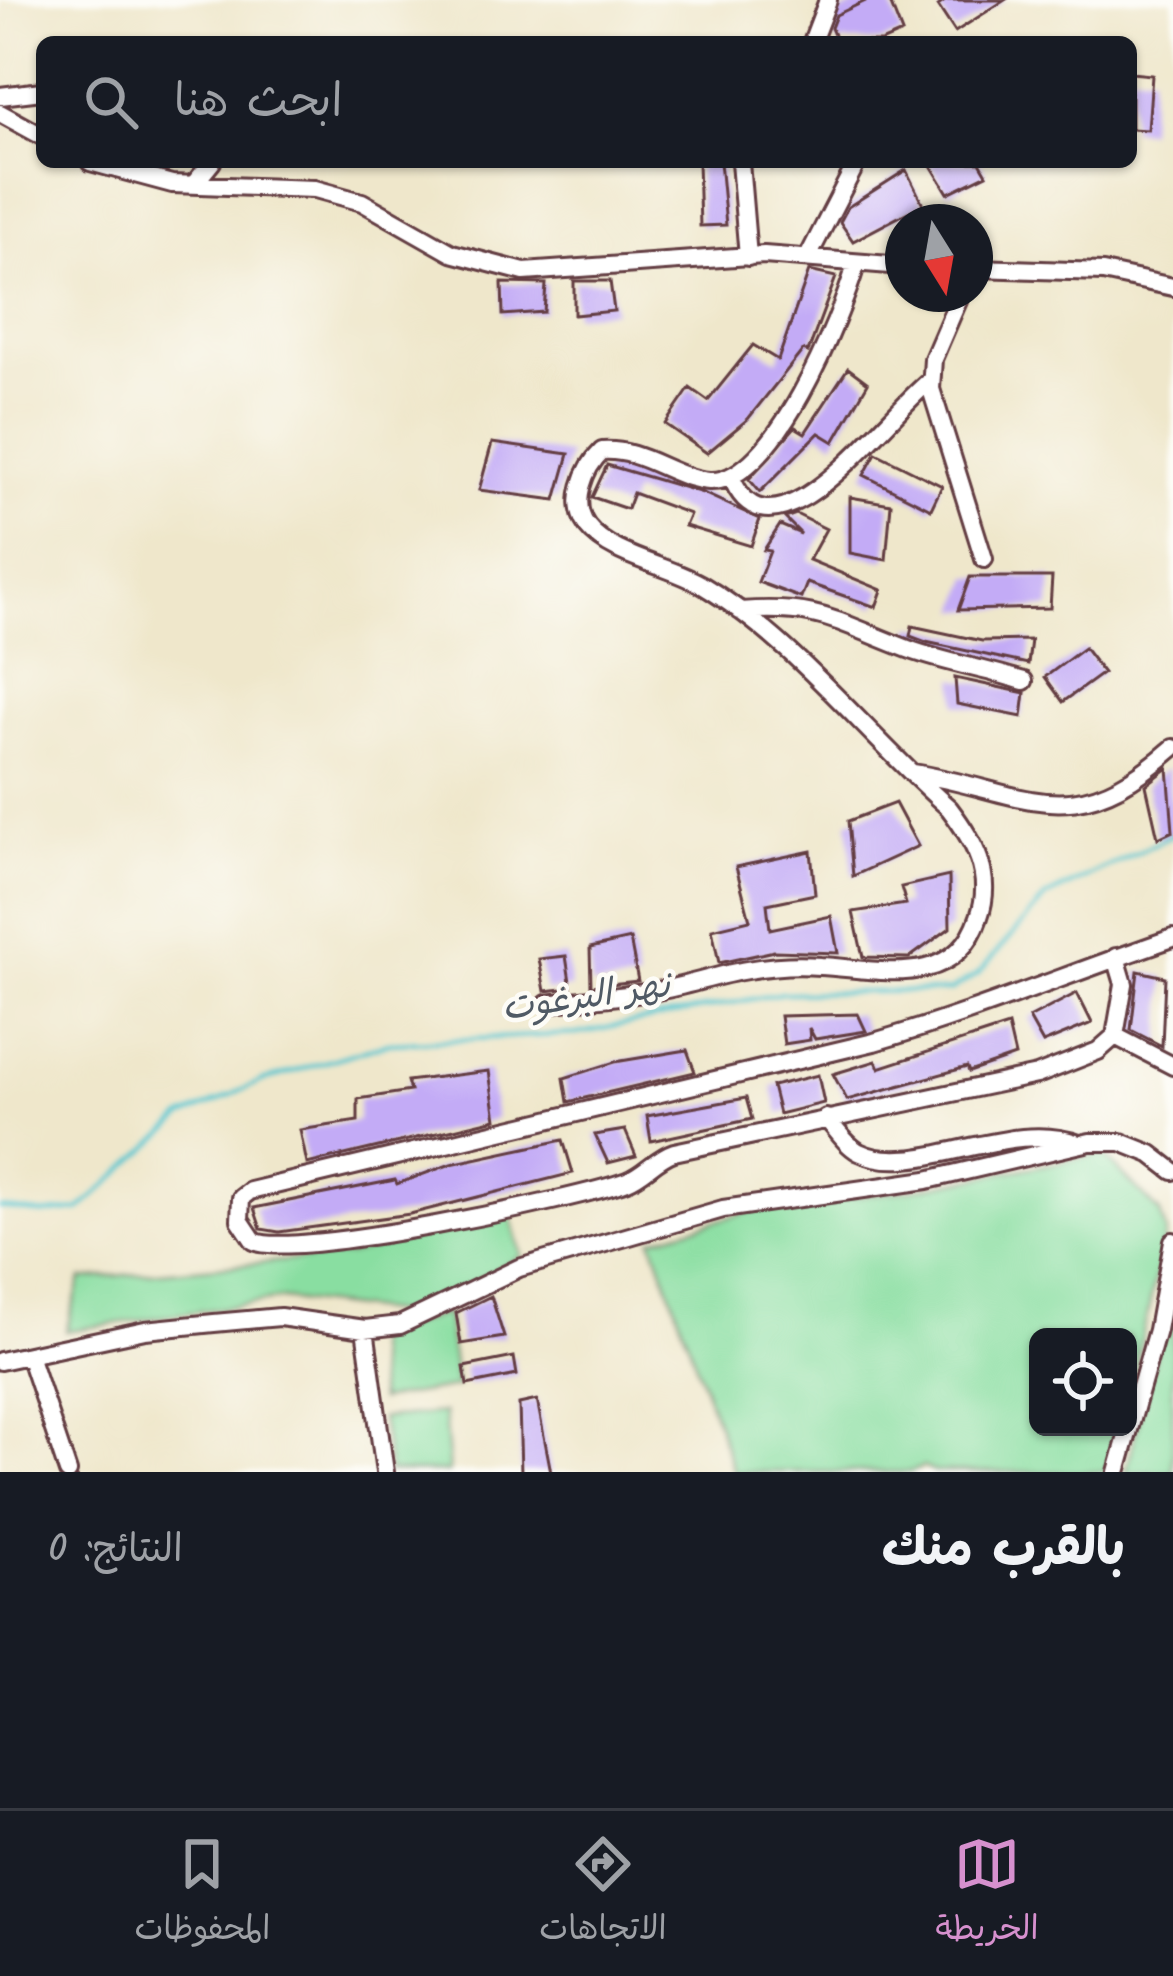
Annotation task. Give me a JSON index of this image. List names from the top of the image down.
{
  "water": ["نهر البرغوت"],
  "north": "bottom",
  "page": {
    "search": "ابحث هنا",
    "heading": ["بالقرب منك", "النتائج: 0"],
    "nav": ["الخريطة", "الاتجاهات", "المحفوظات"]
  }
}
